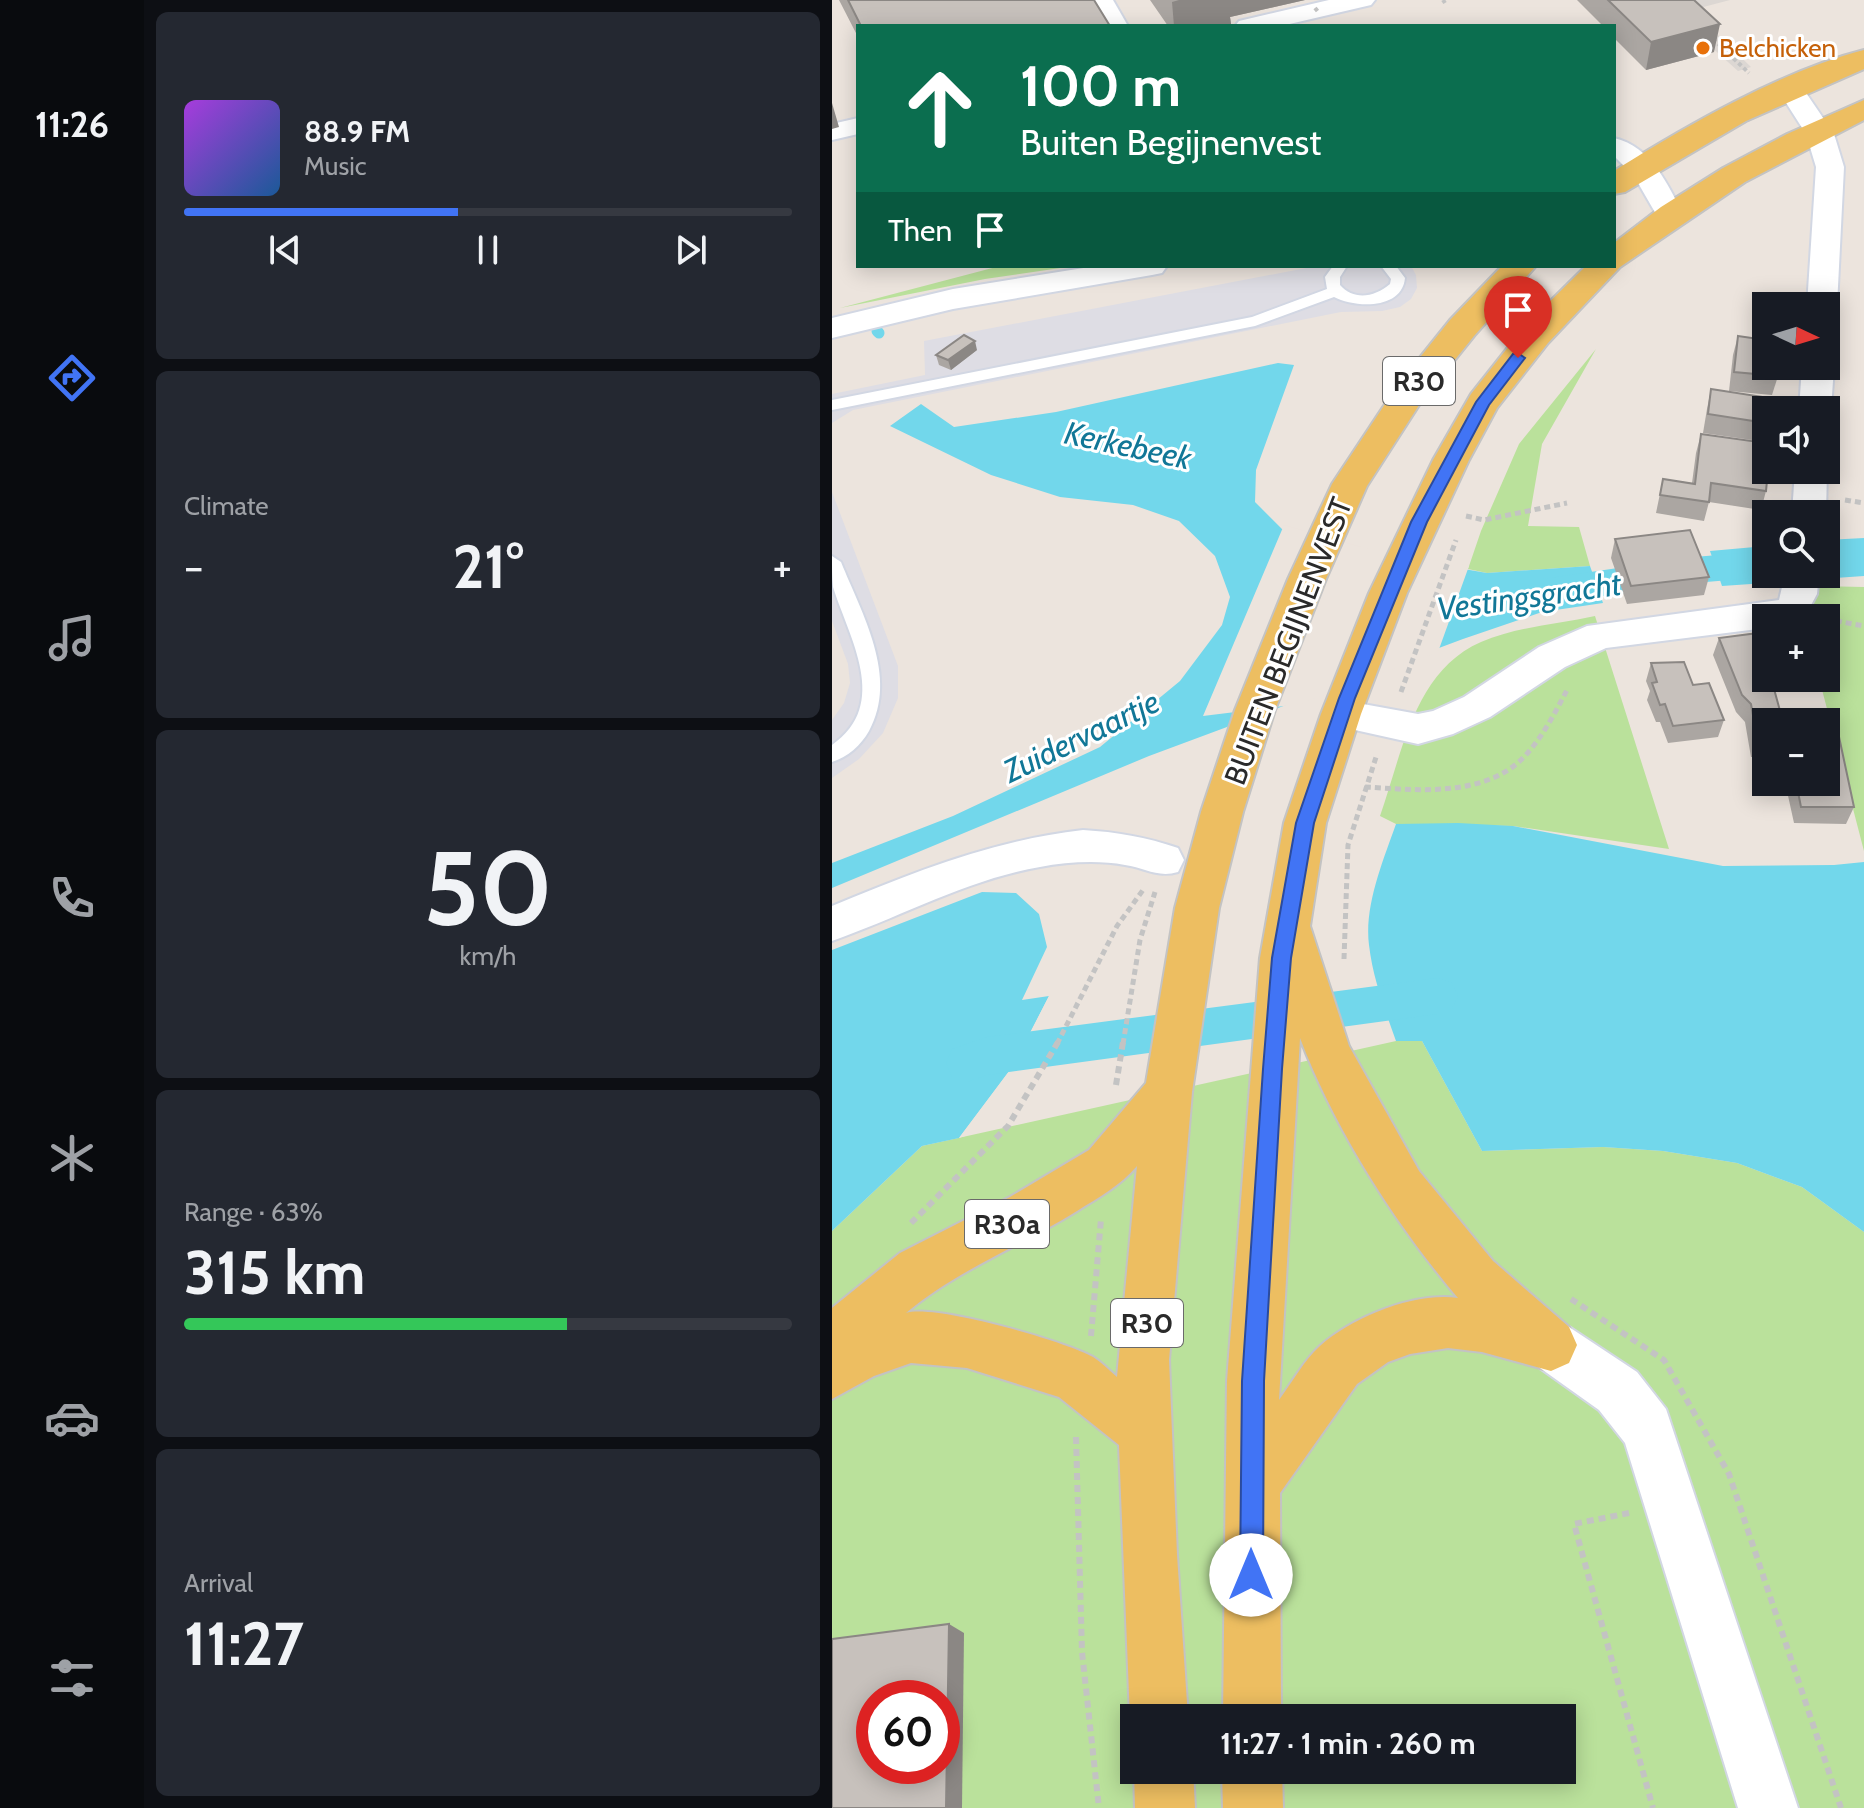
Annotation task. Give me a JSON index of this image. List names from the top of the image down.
{
  "streets": {
    "main road": ["R30", "BUITEN BEGIJNENVEST", "R30a"]
  },
  "crossings": [
    ["R30", "BUITEN BEGIJNENVEST"],
    ["R30", "R30a"],
    ["BUITEN BEGIJNENVEST", "R30a"]
  ],
  "water": ["Kerkebeek", "Vestingsgracht", "Zuidervaartje"],
  "places": ["Belchicken"],
  "north": "right",
  "page": {
    "tabs": "11:26",
    "turn": ["100 m", "Buiten Begijnenvest"],
    "song": ["88.9 FM", "Music"],
    "then": "Then",
    "map_buttons": ["+", "−"],
    "tile": [
      "Climate",
      ["50", "km/h"],
      ["Range · 63%", "315 km"],
      ["Arrival", "11:27"]
    ],
    "heat": ["−", "21°", "+"],
    "limit": "60",
    "trip": "11:27 · 1 min · 260 m"
  }
}
